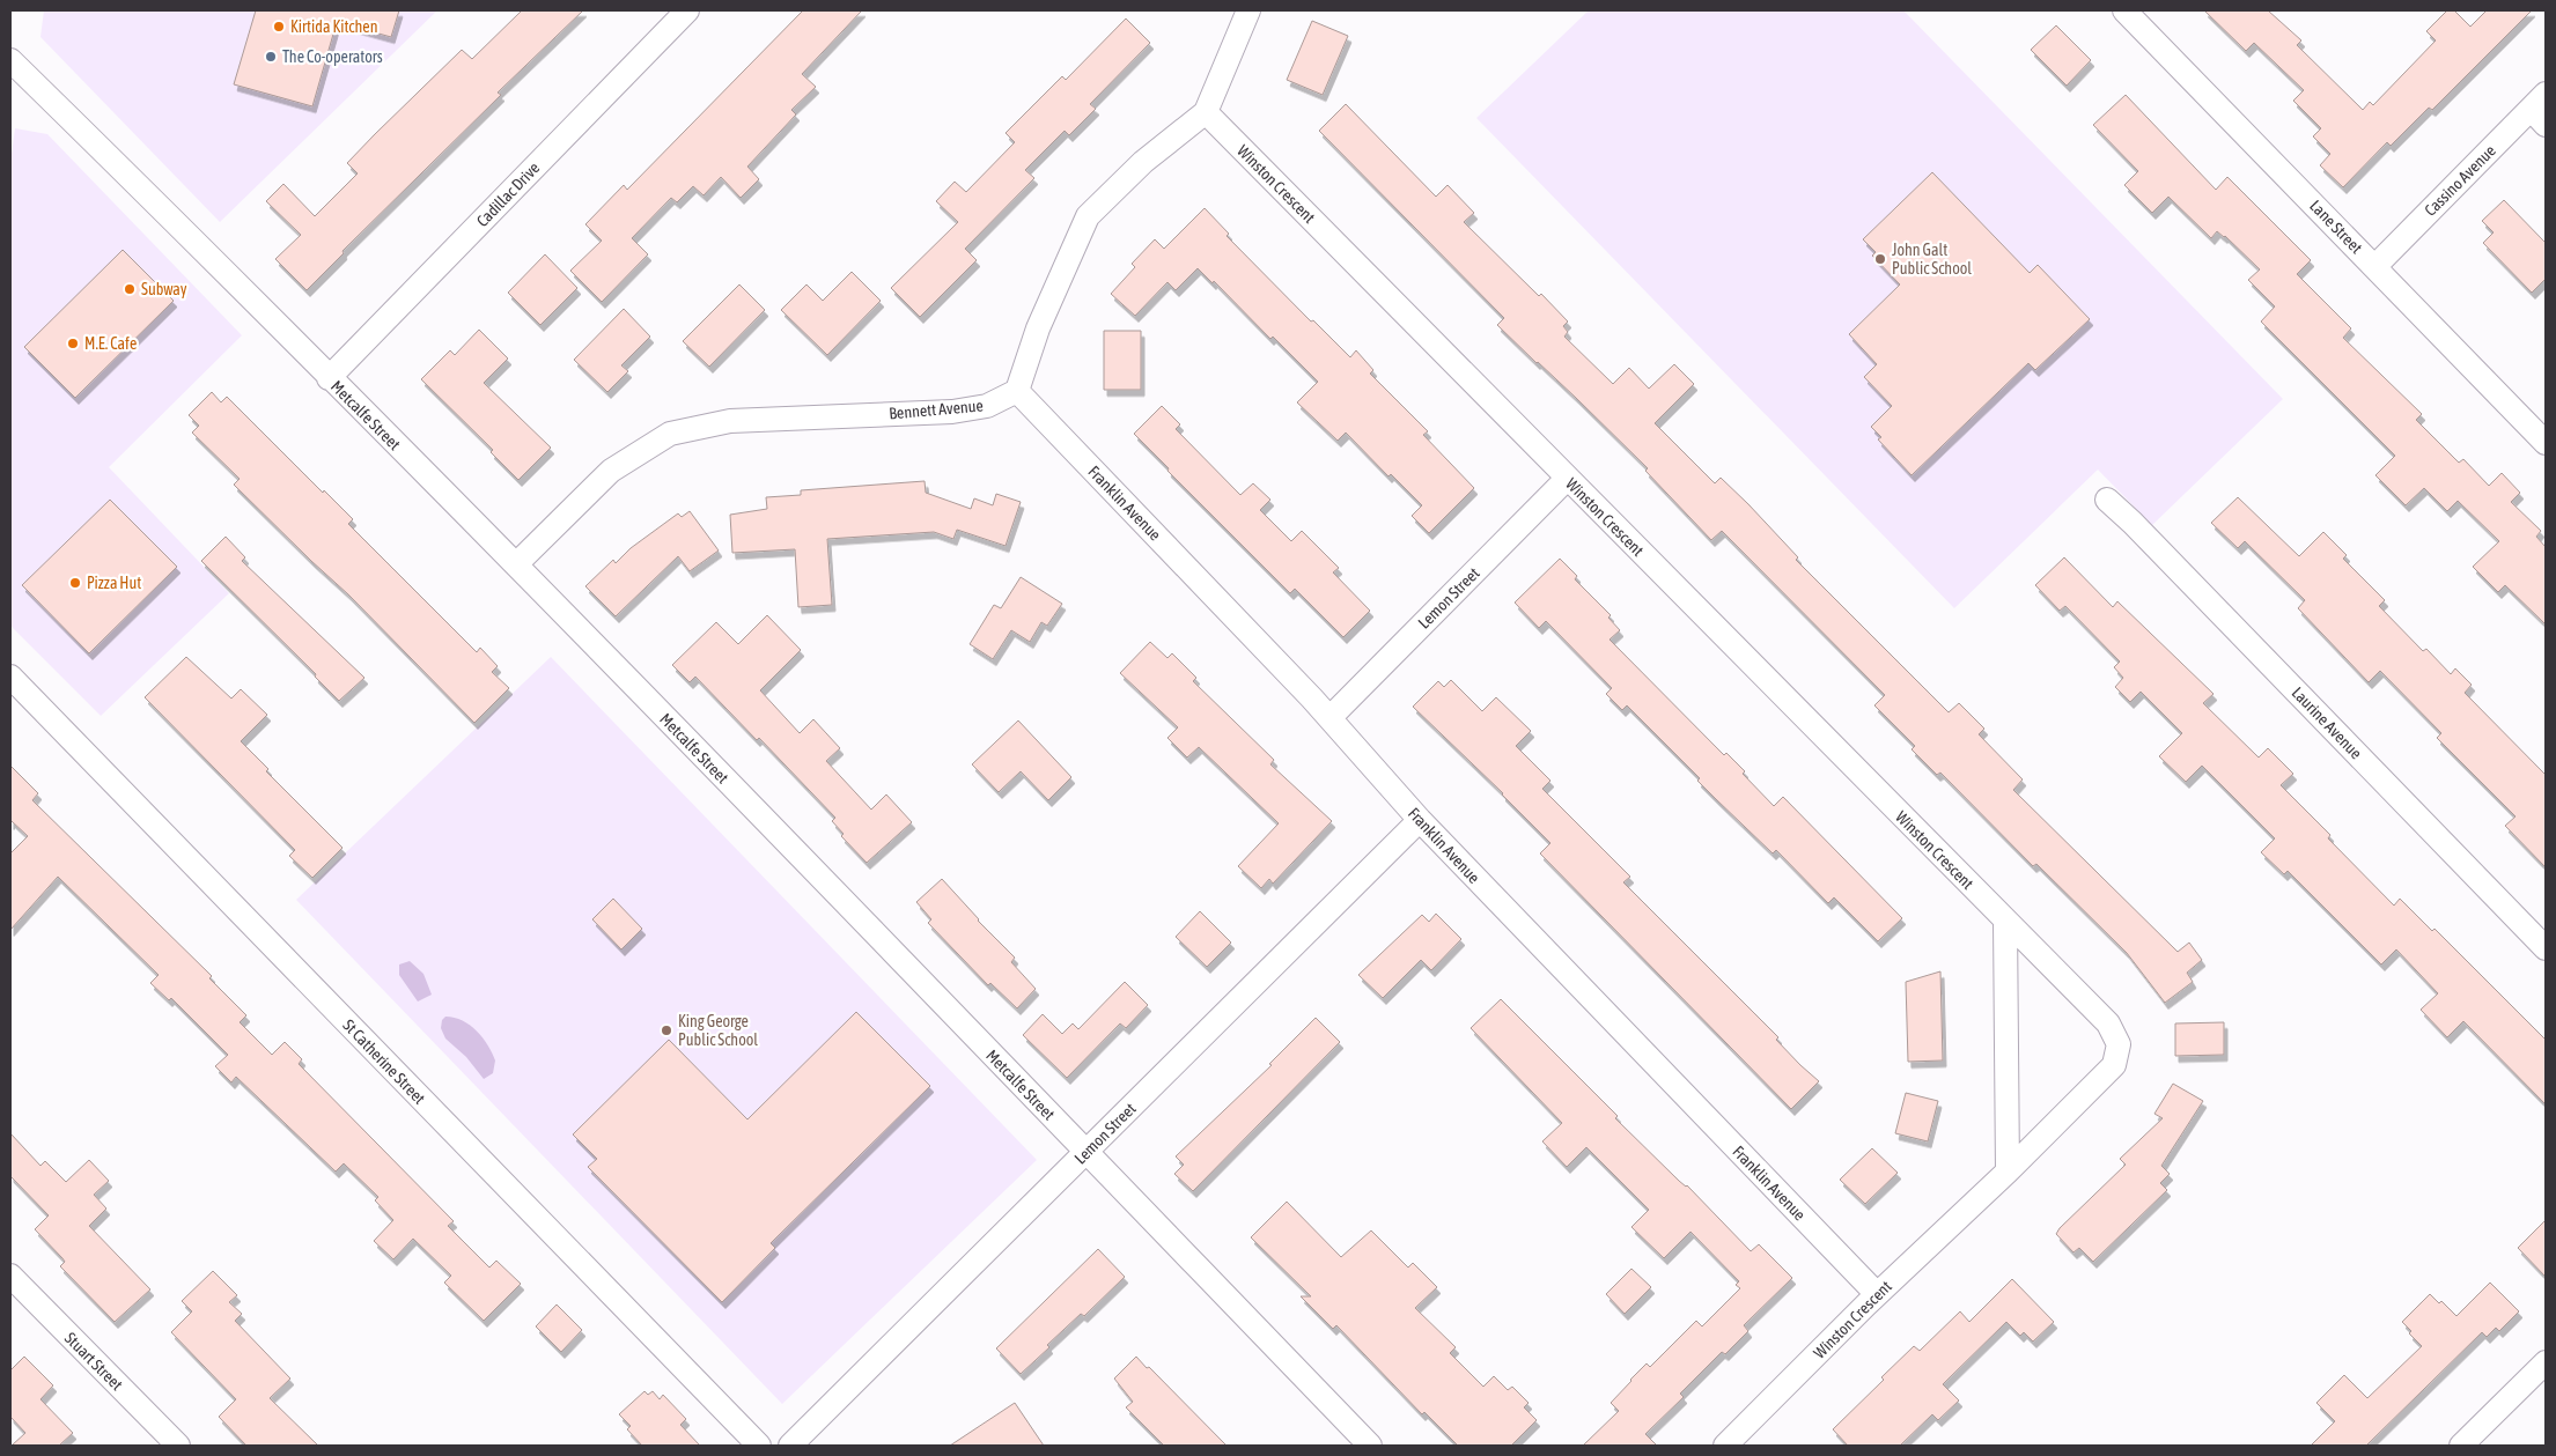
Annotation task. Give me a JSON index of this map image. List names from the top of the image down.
{
  "streets": {
    "street": [
      "Cassino Avenue",
      "Winston Crescent",
      "Cadillac Drive",
      "Lane Street",
      "Bennett Avenue",
      "Metcalfe Street",
      "Franklin Avenue",
      "Lemon Street",
      "Laurine Avenue",
      "St Catherine Street",
      "Stuart Street"
    ]
  },
  "crossings": [
    ["Cassino Avenue", "Lane Street"],
    ["Winston Crescent", "Franklin Avenue"],
    ["Winston Crescent", "Lemon Street"],
    ["Cadillac Drive", "Metcalfe Street"],
    ["Bennett Avenue", "Metcalfe Street"],
    ["Bennett Avenue", "Franklin Avenue"],
    ["Metcalfe Street", "Lemon Street"],
    ["Franklin Avenue", "Lemon Street"]
  ],
  "places": [
    "Kirtida Kitchen",
    "The Co-operators",
    "John Galt Public School",
    "Subway",
    "M.E. Cafe",
    "Pizza Hut",
    "King George Public School"
  ]
}
